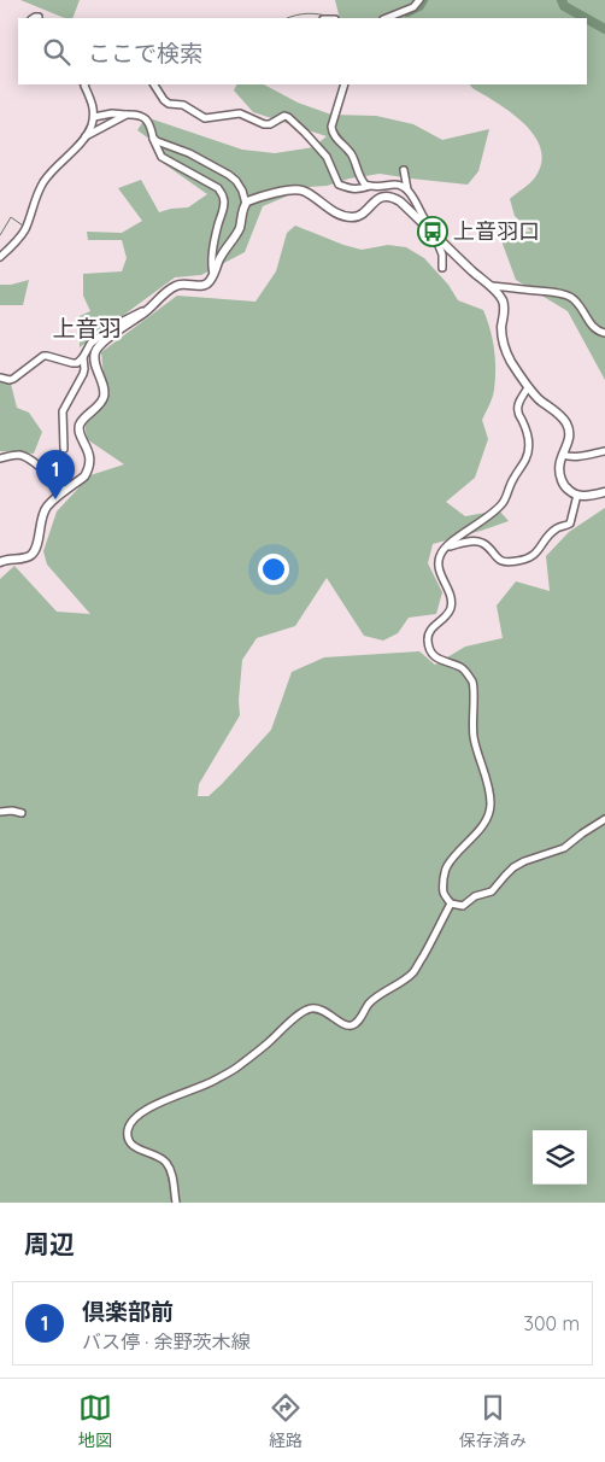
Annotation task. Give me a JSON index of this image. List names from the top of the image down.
{
  "districts": ["上音羽"],
  "places": {
    "bus stop": ["上音羽口"]
  },
  "page": {
    "search": "ここで検索",
    "pins": "1",
    "heading": "周辺",
    "list": [
      {
        "mark": "1",
        "name": "倶楽部前",
        "note": "バス停 · 余野茨木線",
        "value": "300 m"
      }
    ],
    "nav": ["地図", "経路", "保存済み"]
  }
}
